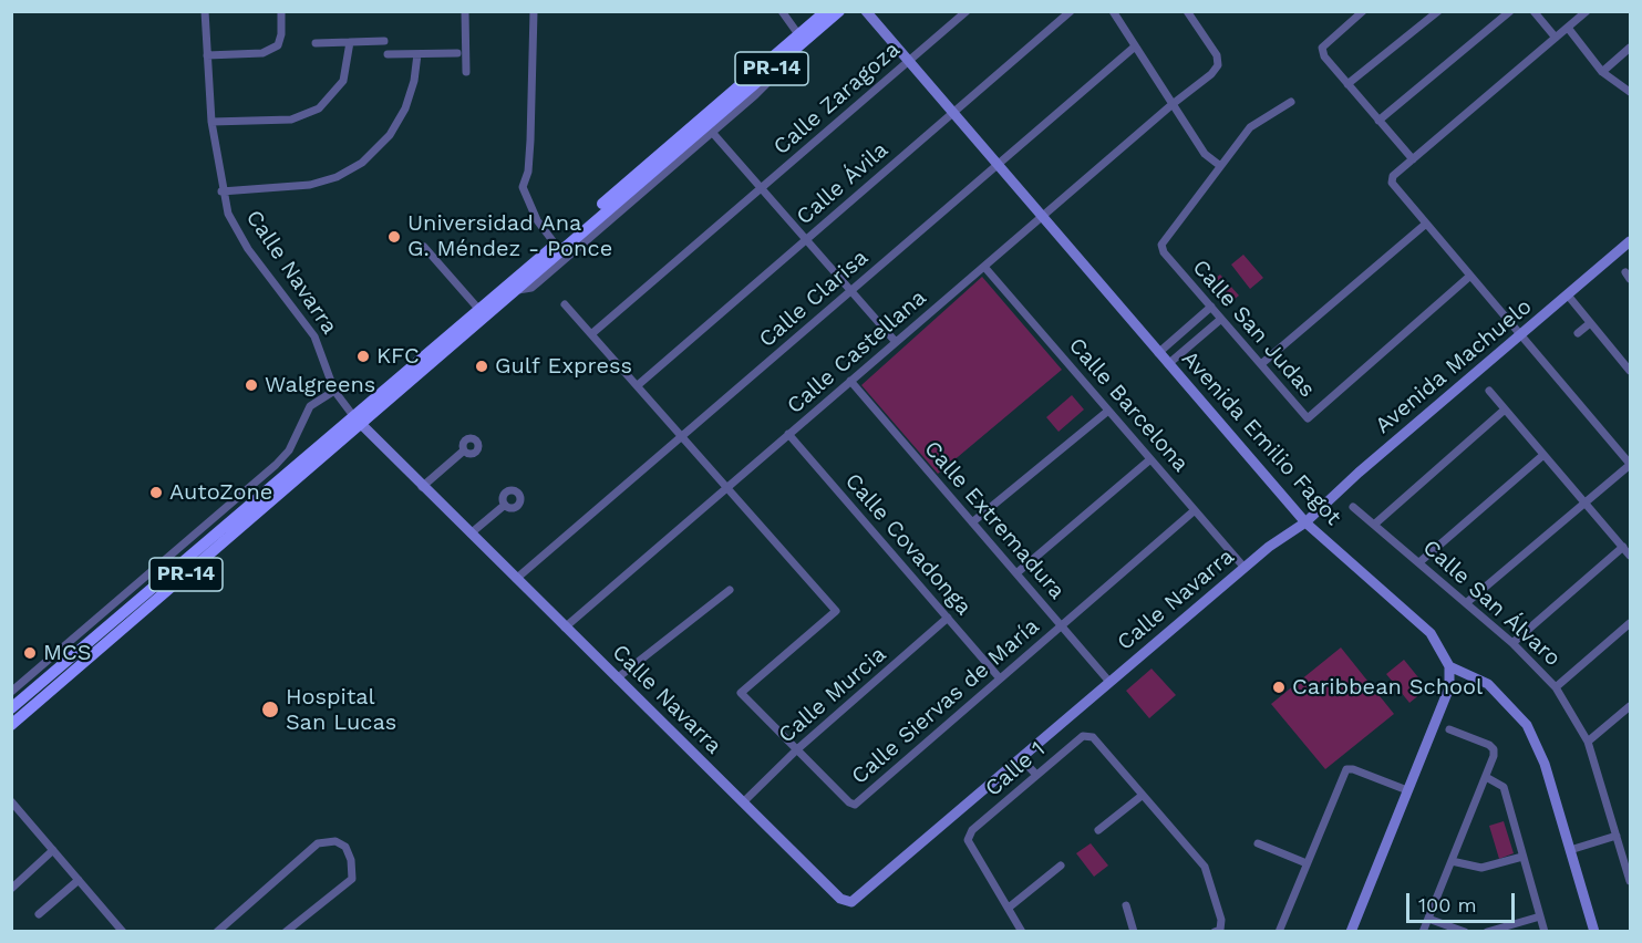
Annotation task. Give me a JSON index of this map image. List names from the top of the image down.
{
  "streets": {
    "main road": ["PR-14"],
    "street": [
      "Calle Zaragoza",
      "Calle Ávila",
      "Calle Navarra",
      "Calle Clarisa",
      "Calle San Judas",
      "Calle Castellana",
      "Avenida Machuelo",
      "Calle Barcelona",
      "Avenida Emilio Fagot",
      "Calle Extremadura",
      "Calle Covadonga",
      "Calle San Álvaro",
      "Calle Murcia",
      "Calle Siervas de María",
      "Calle 1"
    ]
  },
  "crossings": [
    ["PR-14", "Calle Navarra"],
    ["Calle Zaragoza", "Avenida Emilio Fagot"],
    ["Calle Zaragoza", "Calle Siervas de María"],
    ["Calle Ávila", "Avenida Emilio Fagot"],
    ["Calle Ávila", "Calle Siervas de María"],
    ["Calle Navarra", "Calle Clarisa"],
    ["Calle Navarra", "Calle Castellana"],
    ["Calle Navarra", "Avenida Machuelo"],
    ["Calle Navarra", "Calle Barcelona"],
    ["Calle Navarra", "Avenida Emilio Fagot"],
    ["Calle Navarra", "Calle Extremadura"],
    ["Calle Navarra", "Calle Murcia"],
    ["Calle Clarisa", "Avenida Emilio Fagot"],
    ["Calle Clarisa", "Calle Siervas de María"],
    ["Calle Castellana", "Calle Barcelona"],
    ["Calle Castellana", "Avenida Emilio Fagot"],
    ["Calle Castellana", "Calle Extremadura"],
    ["Calle Castellana", "Calle Covadonga"],
    ["Calle Castellana", "Calle Siervas de María"],
    ["Avenida Machuelo", "Avenida Emilio Fagot"],
    ["Calle Barcelona", "Calle Siervas de María"],
    ["Calle Extremadura", "Calle Siervas de María"],
    ["Calle Covadonga", "Calle Murcia"],
    ["Calle Covadonga", "Calle Siervas de María"],
    ["Calle Murcia", "Calle Siervas de María"]
  ],
  "places": [
    "Universidad Ana G. Méndez - Ponce",
    "KFC",
    "Gulf Express",
    "Walgreens",
    "AutoZone",
    "MCS",
    "Caribbean School",
    "Hospital San Lucas"
  ],
  "scale_bar": "100 m"
}
